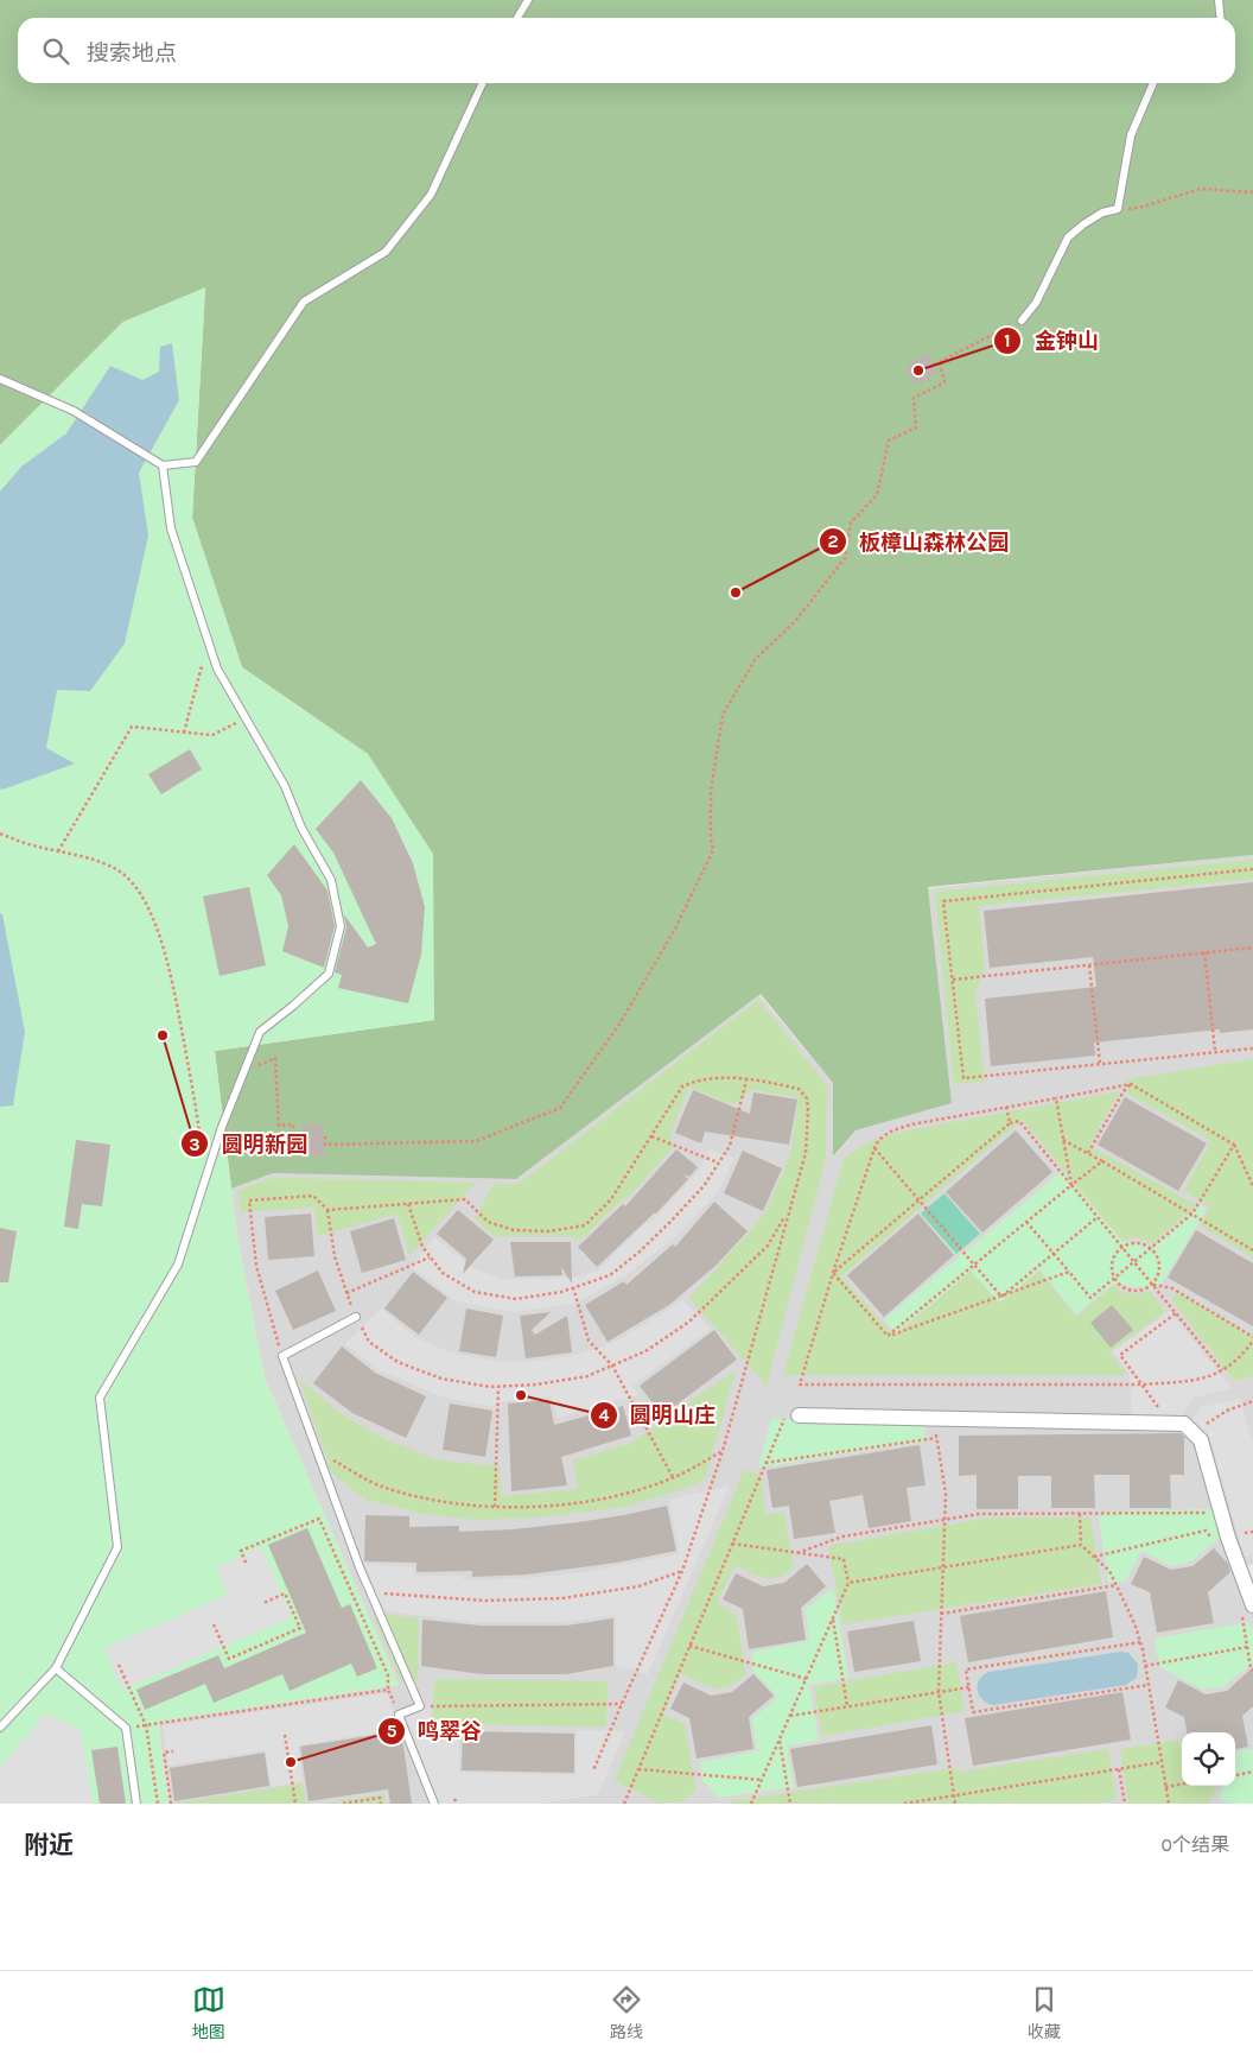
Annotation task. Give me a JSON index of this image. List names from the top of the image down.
{
  "places": [
    "金钟山",
    "板樟山森林公园",
    "圆明新园",
    "圆明山庄",
    "鸣翠谷"
  ],
  "page": {
    "search": "搜索地点",
    "heading": ["附近", "0个结果"],
    "nav": ["地图", "路线", "收藏"]
  }
}
